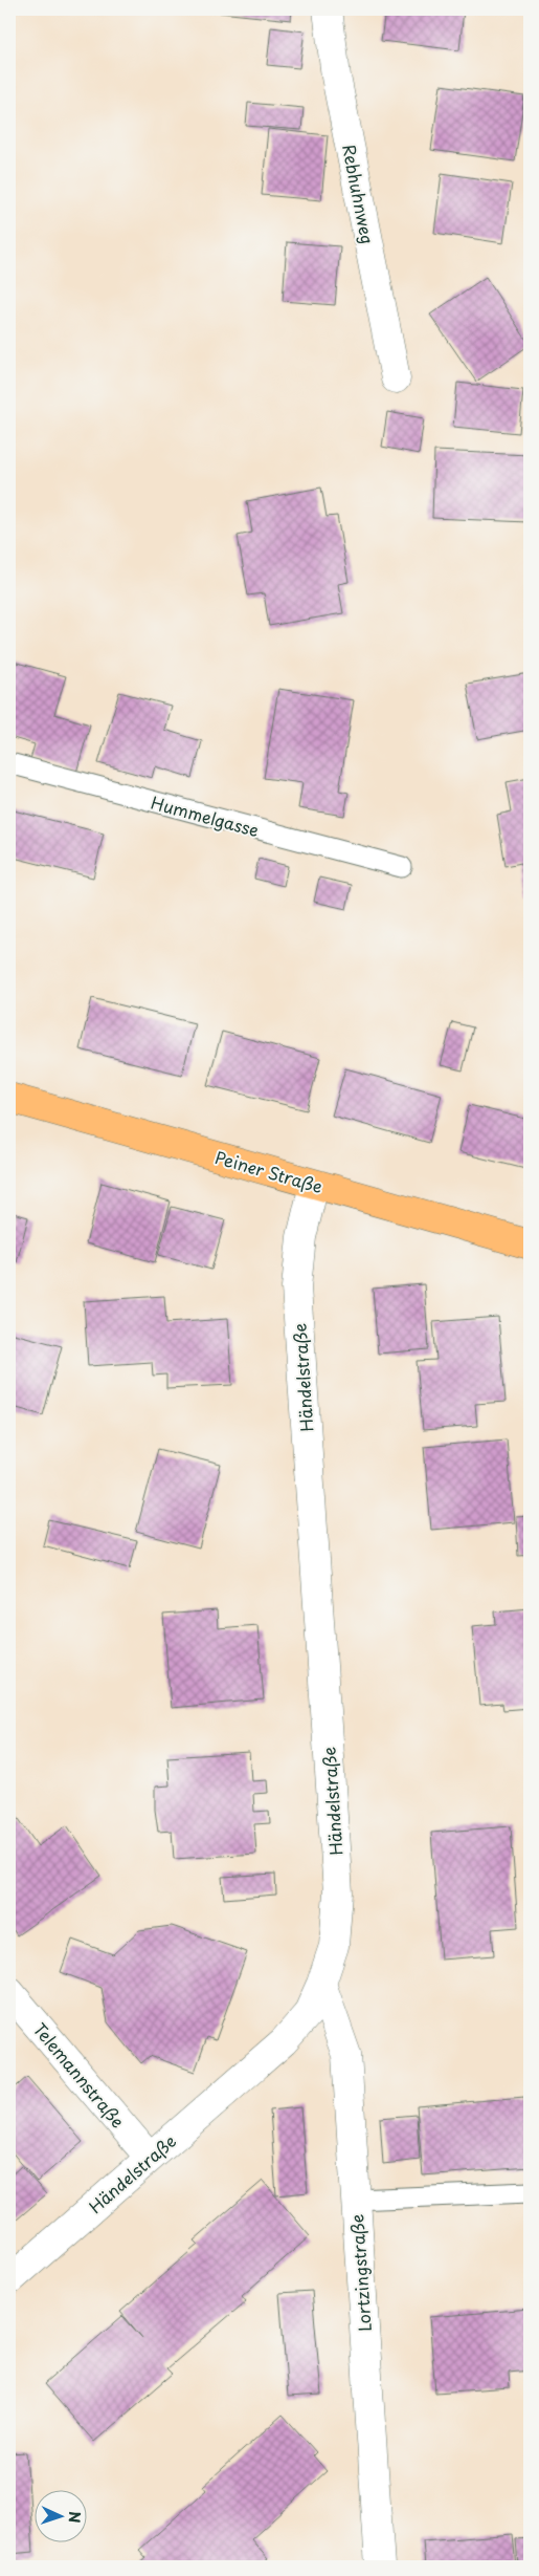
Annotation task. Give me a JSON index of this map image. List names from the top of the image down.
{
  "streets": {
    "main road": ["Peiner Straße"],
    "street": [
      "Rebhuhnweg",
      "Händelstraße",
      "Telemannstraße",
      "Lortzingstraße"
    ],
    "lane": ["Hummelgasse"]
  },
  "crossings": [
    ["Peiner Straße", "Händelstraße"],
    ["Händelstraße", "Telemannstraße"],
    ["Händelstraße", "Lortzingstraße"]
  ],
  "north": "right"
}
